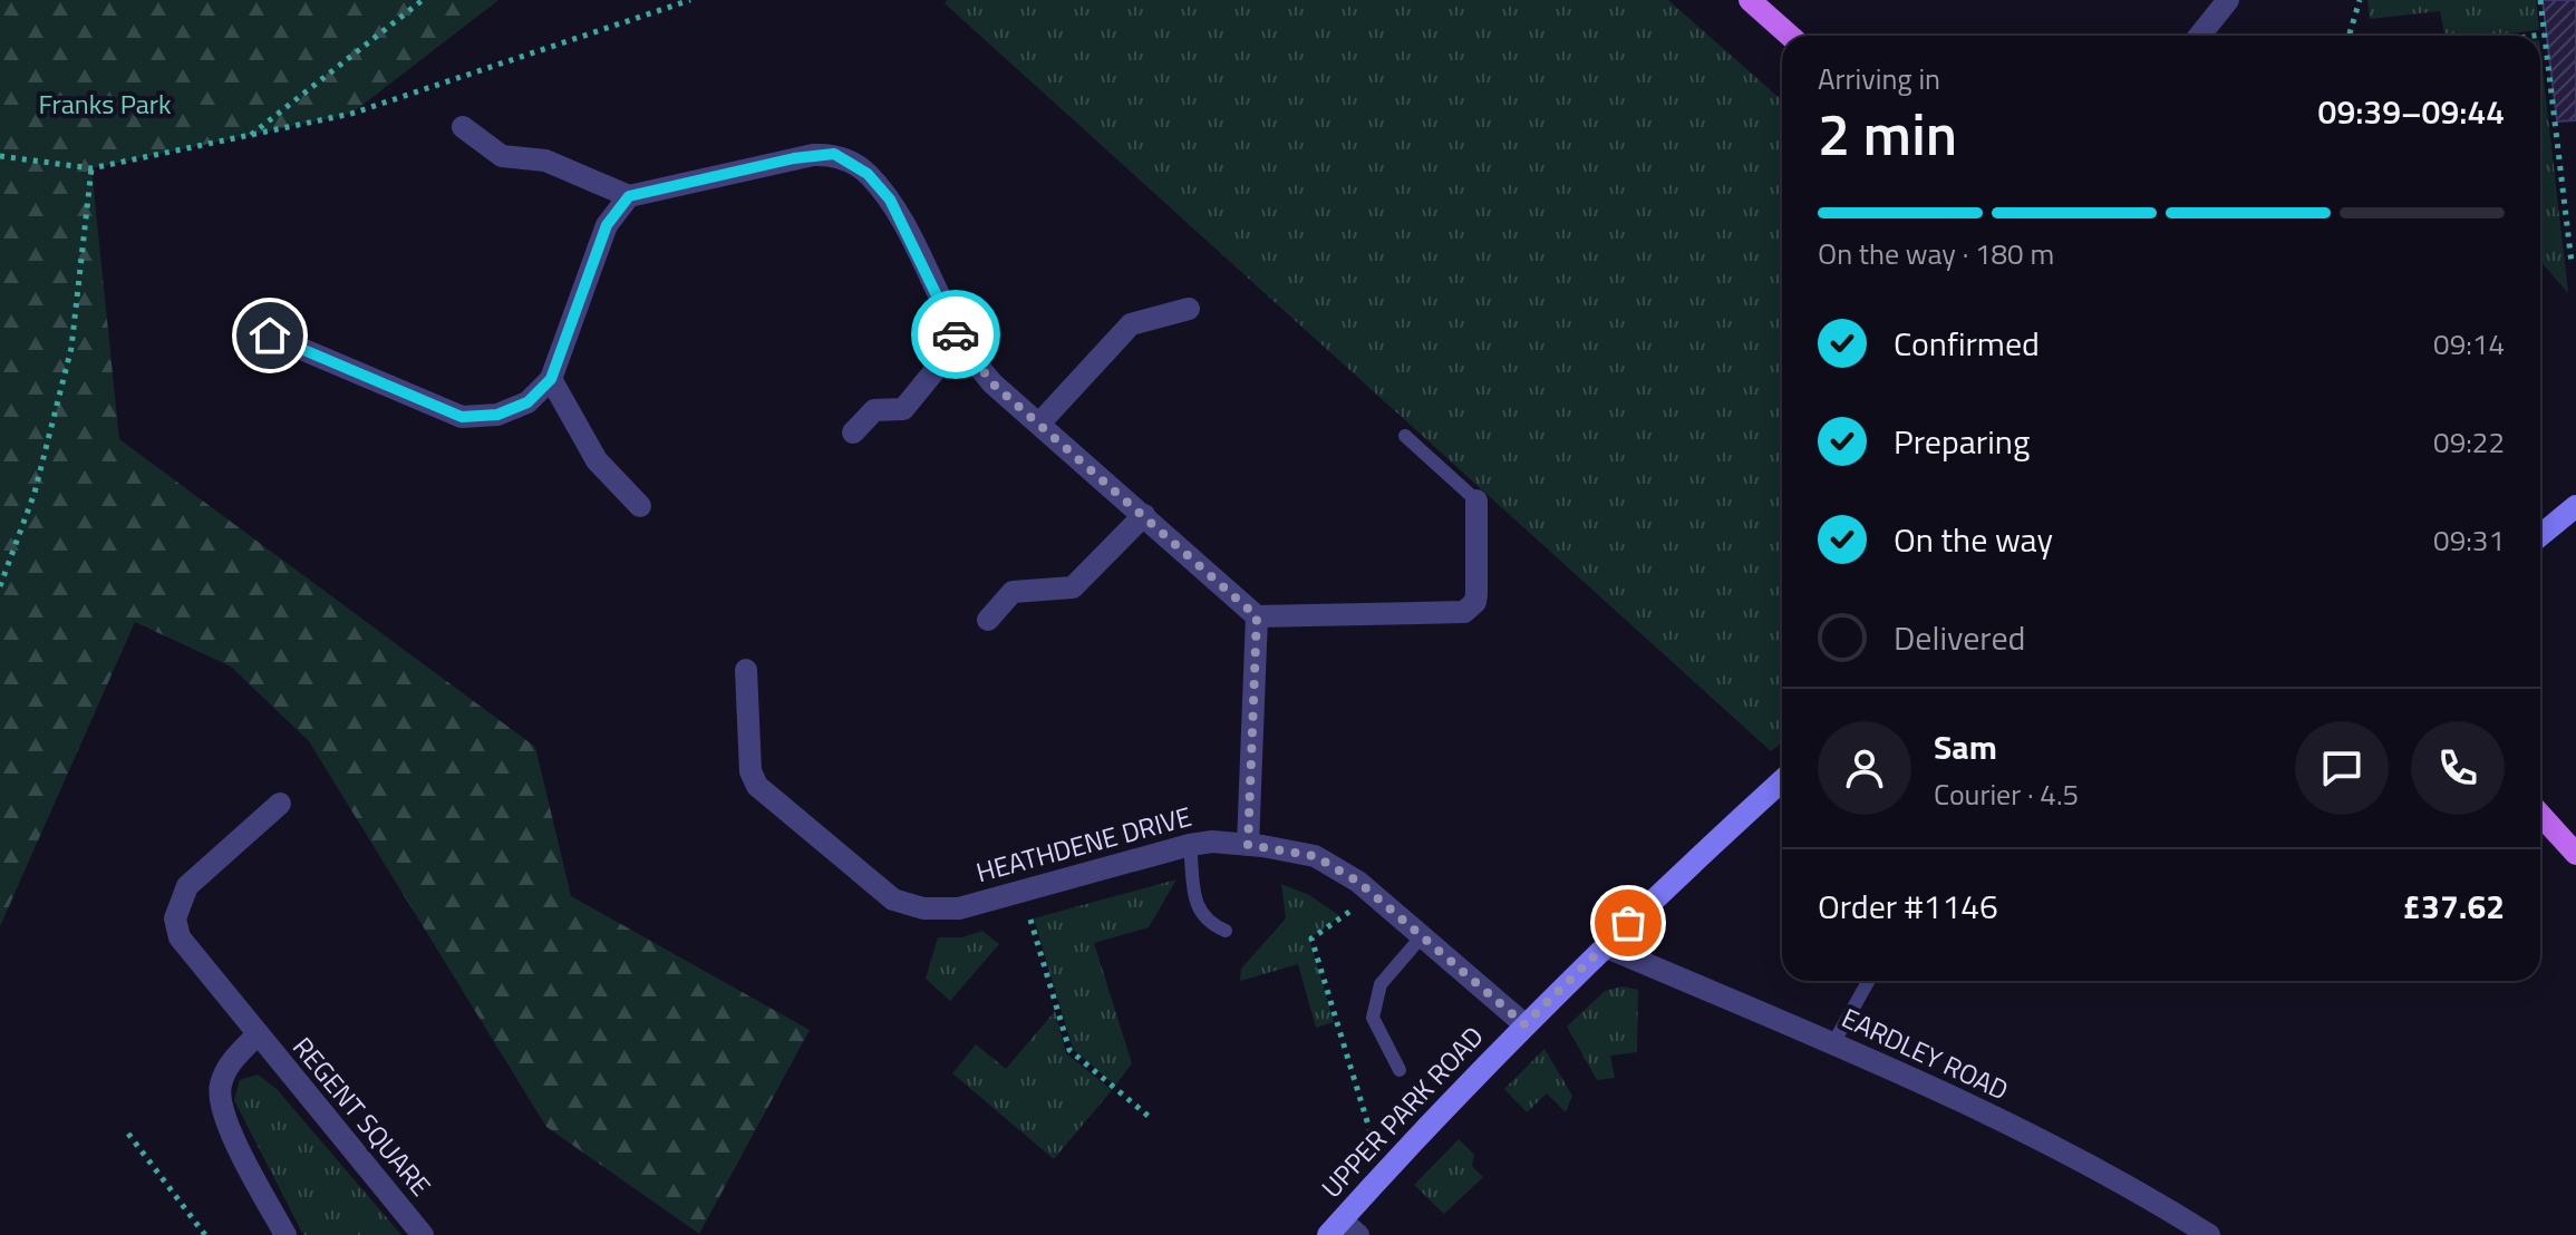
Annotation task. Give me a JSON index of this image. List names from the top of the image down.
{
  "streets": {
    "street": [
      "HEATHDENE DRIVE",
      "EARDLEY ROAD",
      "UPPER PARK ROAD",
      "REGENT SQUARE"
    ]
  },
  "crossings": [
    ["HEATHDENE DRIVE", "UPPER PARK ROAD"],
    ["EARDLEY ROAD", "UPPER PARK ROAD"]
  ],
  "parks": ["Franks Park"],
  "page": {
    "heading": ["2 min", "Arriving in", "09:39–09:44"],
    "panel": [
      "Sam",
      "Courier · 4.5",
      "Order #1146",
      "£37.62"
    ],
    "bar": "On the way · 180 m",
    "list": [
      ["Confirmed", "09:14"],
      ["Preparing", "09:22"],
      ["On the way", "09:31"],
      "Delivered"
    ]
  }
}
